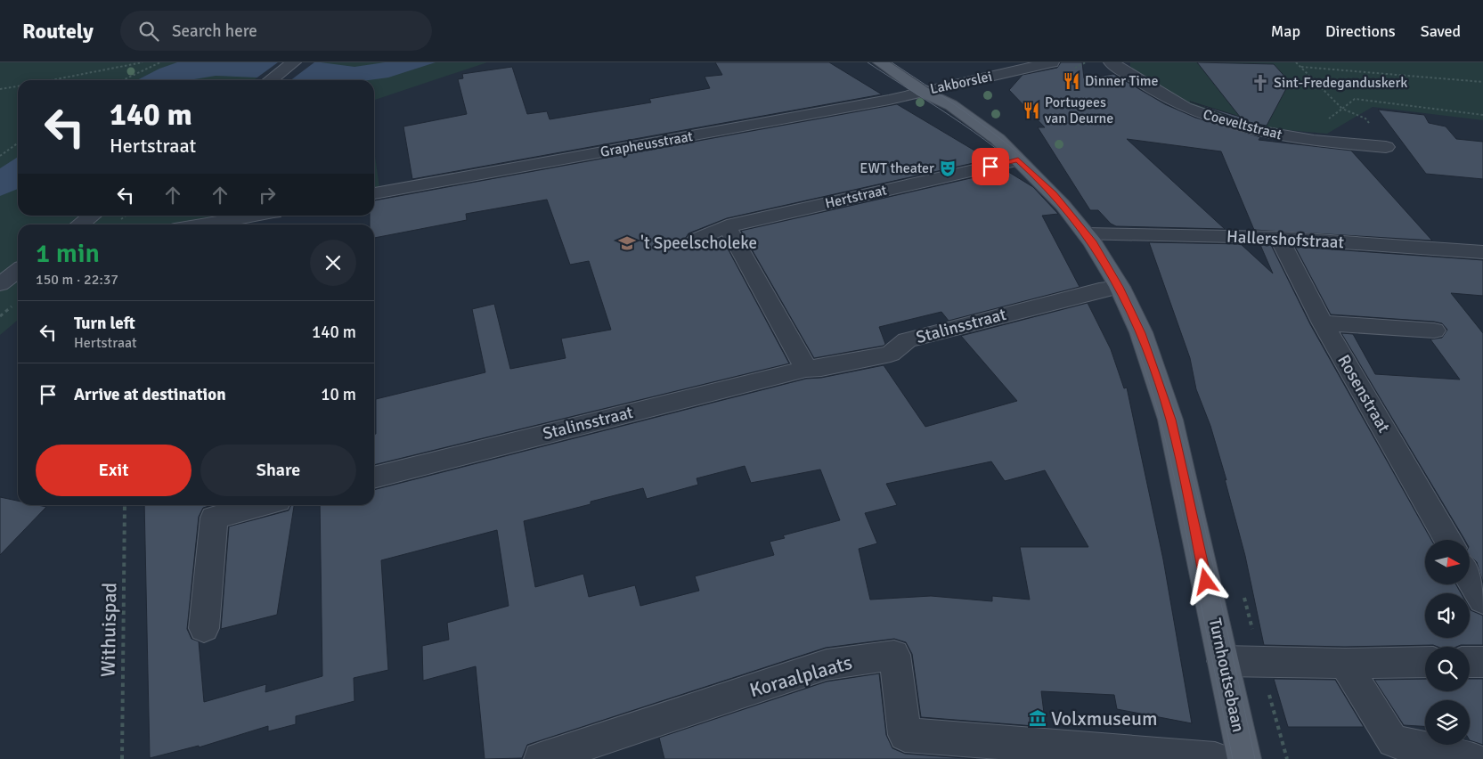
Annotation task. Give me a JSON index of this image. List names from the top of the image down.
{
  "streets": {
    "main road": ["Turnhoutsebaan"],
    "street": [
      "Lakborslei",
      "Coeveltstraat",
      "Grapheusstraat",
      "Hertstraat",
      "Hallershofstraat",
      "Stalinsstraat",
      "Rosenstraat",
      "Koraalplaats"
    ],
    "path": ["Withuispad"]
  },
  "crossings": [
    ["Lakborslei", "Grapheusstraat"],
    ["Lakborslei", "Turnhoutsebaan"],
    ["Grapheusstraat", "Turnhoutsebaan"],
    ["Hertstraat", "Turnhoutsebaan"],
    ["Hallershofstraat", "Rosenstraat"],
    ["Hallershofstraat", "Turnhoutsebaan"],
    ["Stalinsstraat", "Turnhoutsebaan"]
  ],
  "places": {
    "restaurant": ["Dinner Time", "Portugees van Deurne"],
    "church": ["Sint-Fredeganduskerk"],
    "theatre": ["EWT theater"],
    "school or university": ["'t Speelscholeke"],
    "museum": ["Volxmuseum"]
  },
  "north": "right",
  "page": {
    "header": "Routely",
    "search": "Search here",
    "nav": ["Map", "Directions", "Saved"],
    "turn": ["140 m", "Hertstraat"],
    "heading": ["1 min", "150 m · 22:37"],
    "list": [
      {
        "name": "Turn left",
        "note": "Hertstraat",
        "value": "140 m"
      },
      {
        "name": "Arrive at destination",
        "value": "10 m"
      }
    ],
    "buttons": ["Exit", "Share"]
  }
}
